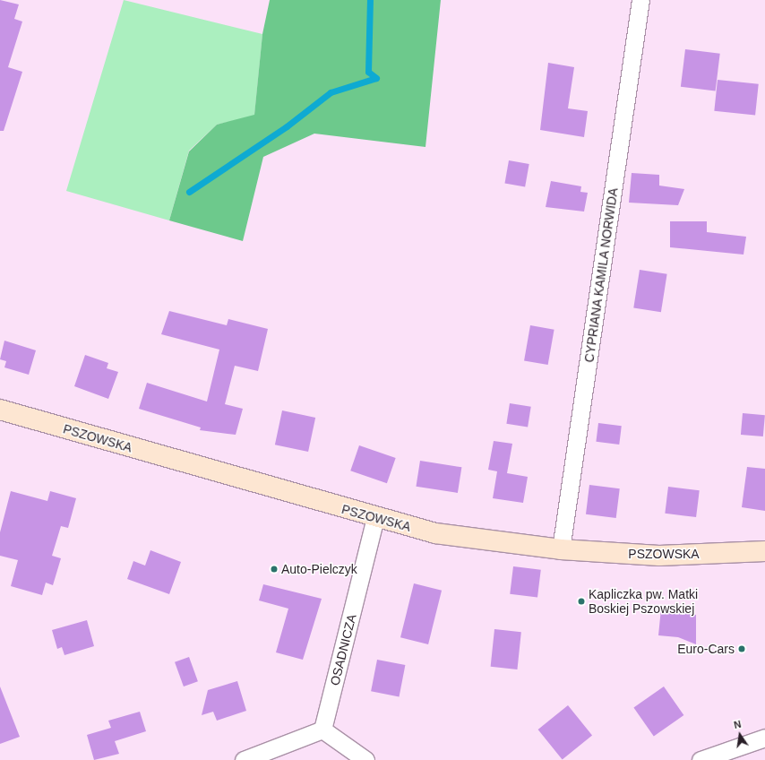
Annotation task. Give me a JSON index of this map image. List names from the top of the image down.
{
  "streets": {
    "main road": ["PSZOWSKA"],
    "street": ["CYPRIANA KAMILA NORWIDA", "OSADNICZA"]
  },
  "crossings": [
    ["CYPRIANA KAMILA NORWIDA", "PSZOWSKA"],
    ["PSZOWSKA", "OSADNICZA"]
  ],
  "places": ["Auto-Pielczyk", "Kapliczka pw. Matki Boskiej Pszowskiej", "Euro-Cars"],
  "north": "top"
}
